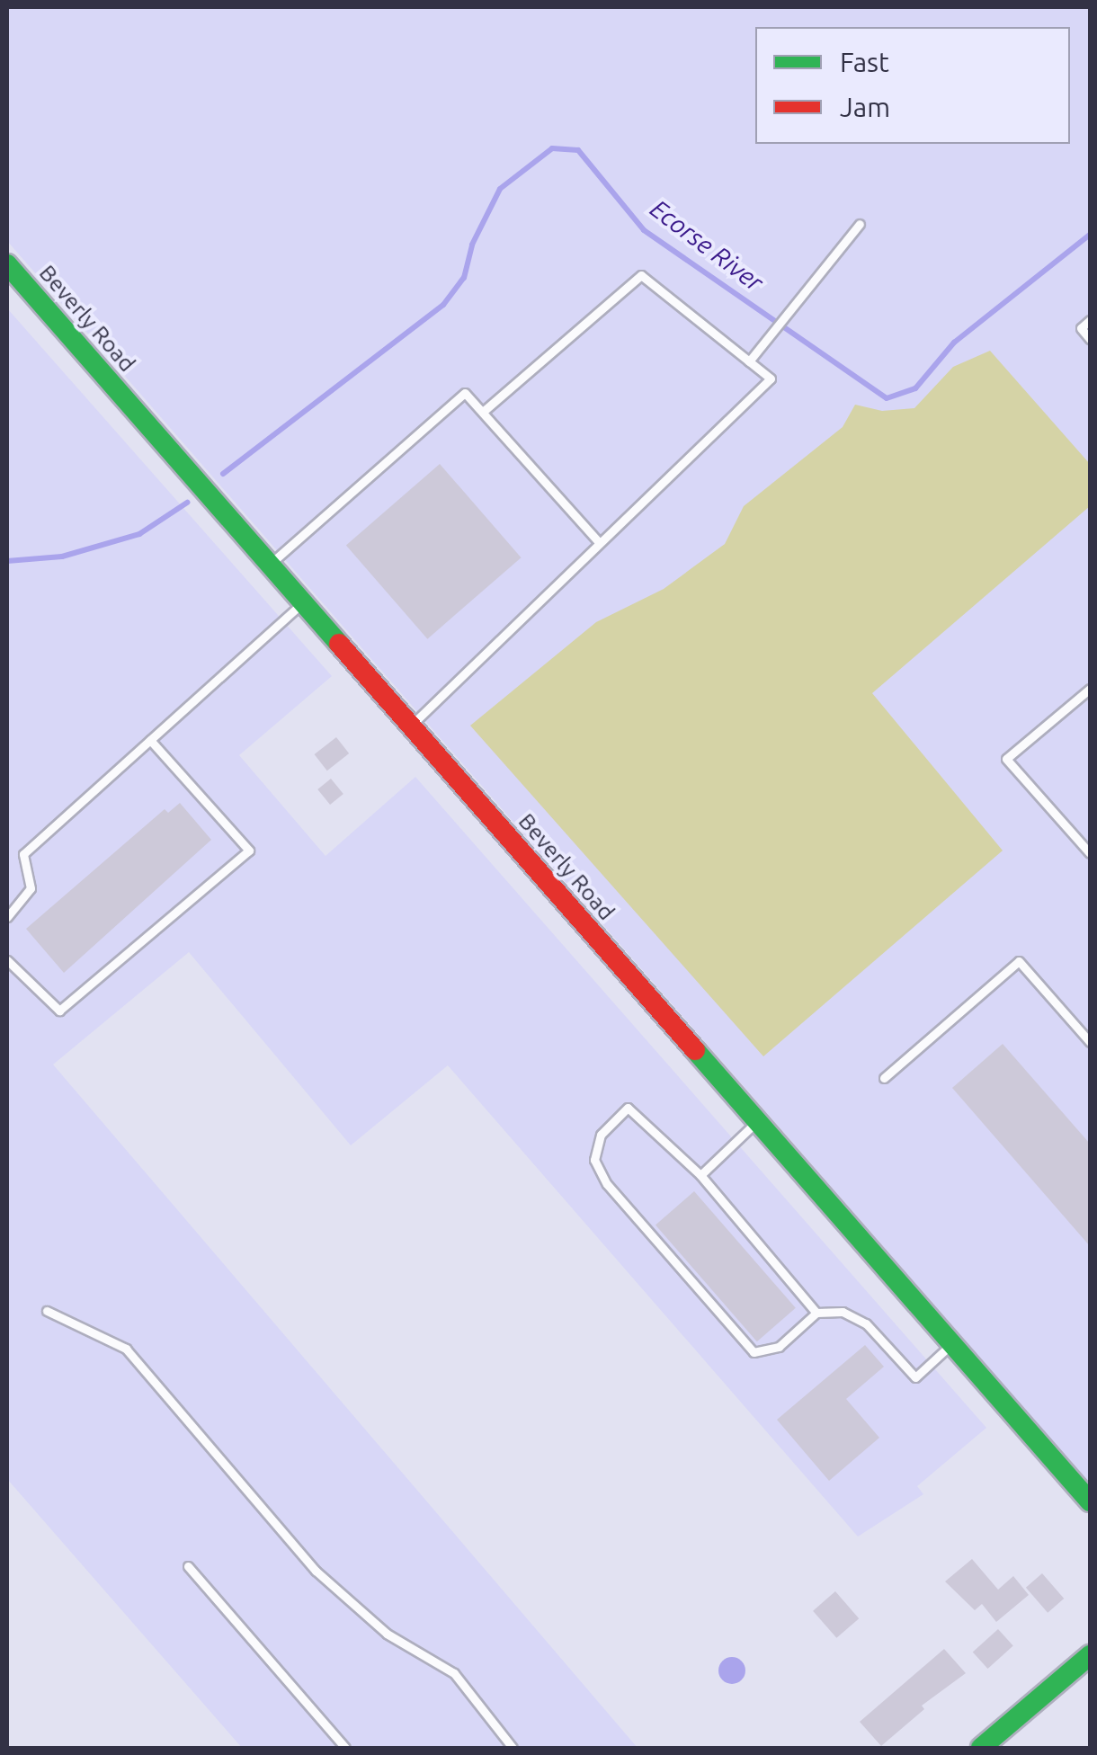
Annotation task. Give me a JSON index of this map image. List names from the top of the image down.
{
  "streets": {
    "street": ["Beverly Road"]
  },
  "water": ["Ecorse River"],
  "legend": ["Fast", "Jam"]
}
